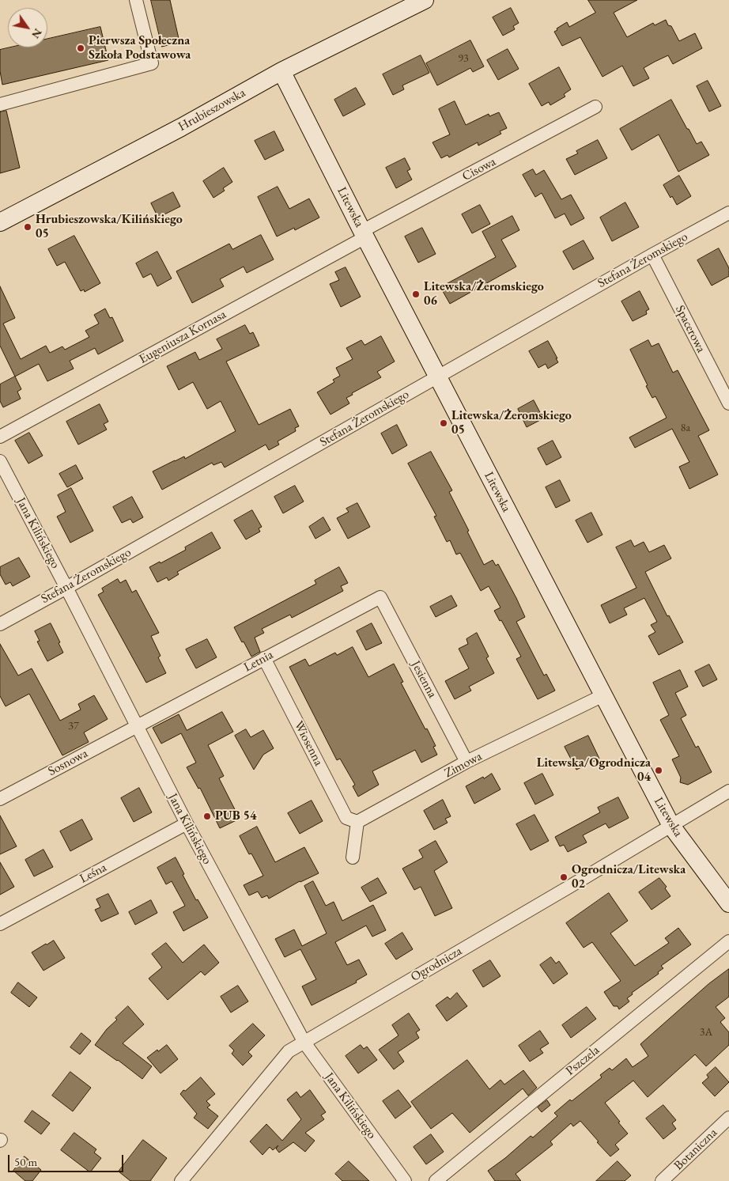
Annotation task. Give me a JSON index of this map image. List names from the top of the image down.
{
  "streets": {
    "main road": ["Hrubieszowska", "Litewska"],
    "street": [
      "Cisowa",
      "Stefana Żeromskiego",
      "Spacerowa",
      "Eugeniusza Kornasa",
      "Jana Kilińskiego",
      "Letnia",
      "Jesienna",
      "Wiosenna",
      "Sosnowa",
      "Zimowa",
      "Leśna",
      "Ogrodnicza",
      "Pszczela",
      "Botaniczna"
    ]
  },
  "crossings": [
    ["Hrubieszowska", "Litewska"],
    ["Cisowa", "Litewska"],
    ["Cisowa", "Eugeniusza Kornasa"],
    ["Litewska", "Stefana Żeromskiego"],
    ["Litewska", "Eugeniusza Kornasa"],
    ["Litewska", "Zimowa"],
    ["Litewska", "Ogrodnicza"],
    ["Stefana Żeromskiego", "Spacerowa"],
    ["Stefana Żeromskiego", "Jana Kilińskiego"],
    ["Jana Kilińskiego", "Letnia"],
    ["Jana Kilińskiego", "Sosnowa"],
    ["Jana Kilińskiego", "Leśna"],
    ["Jana Kilińskiego", "Ogrodnicza"],
    ["Letnia", "Jesienna"],
    ["Letnia", "Wiosenna"],
    ["Letnia", "Sosnowa"],
    ["Jesienna", "Zimowa"],
    ["Wiosenna", "Zimowa"]
  ],
  "places": [
    "Pierwsza Społeczna Szkoła Podstawowa",
    "Hrubieszowska/Kilińskiego 05",
    "Litewska/Żeromskiego 06",
    "Litewska/Żeromskiego 05",
    "Litewska/Ogrodnicza 04",
    "PUB 54",
    "Ogrodnicza/Litewska 02"
  ],
  "house_numbers": [
    "93",
    "8a",
    "37",
    "3A"
  ],
  "scale_bar": "50 m",
  "north": "bottom right"
}
